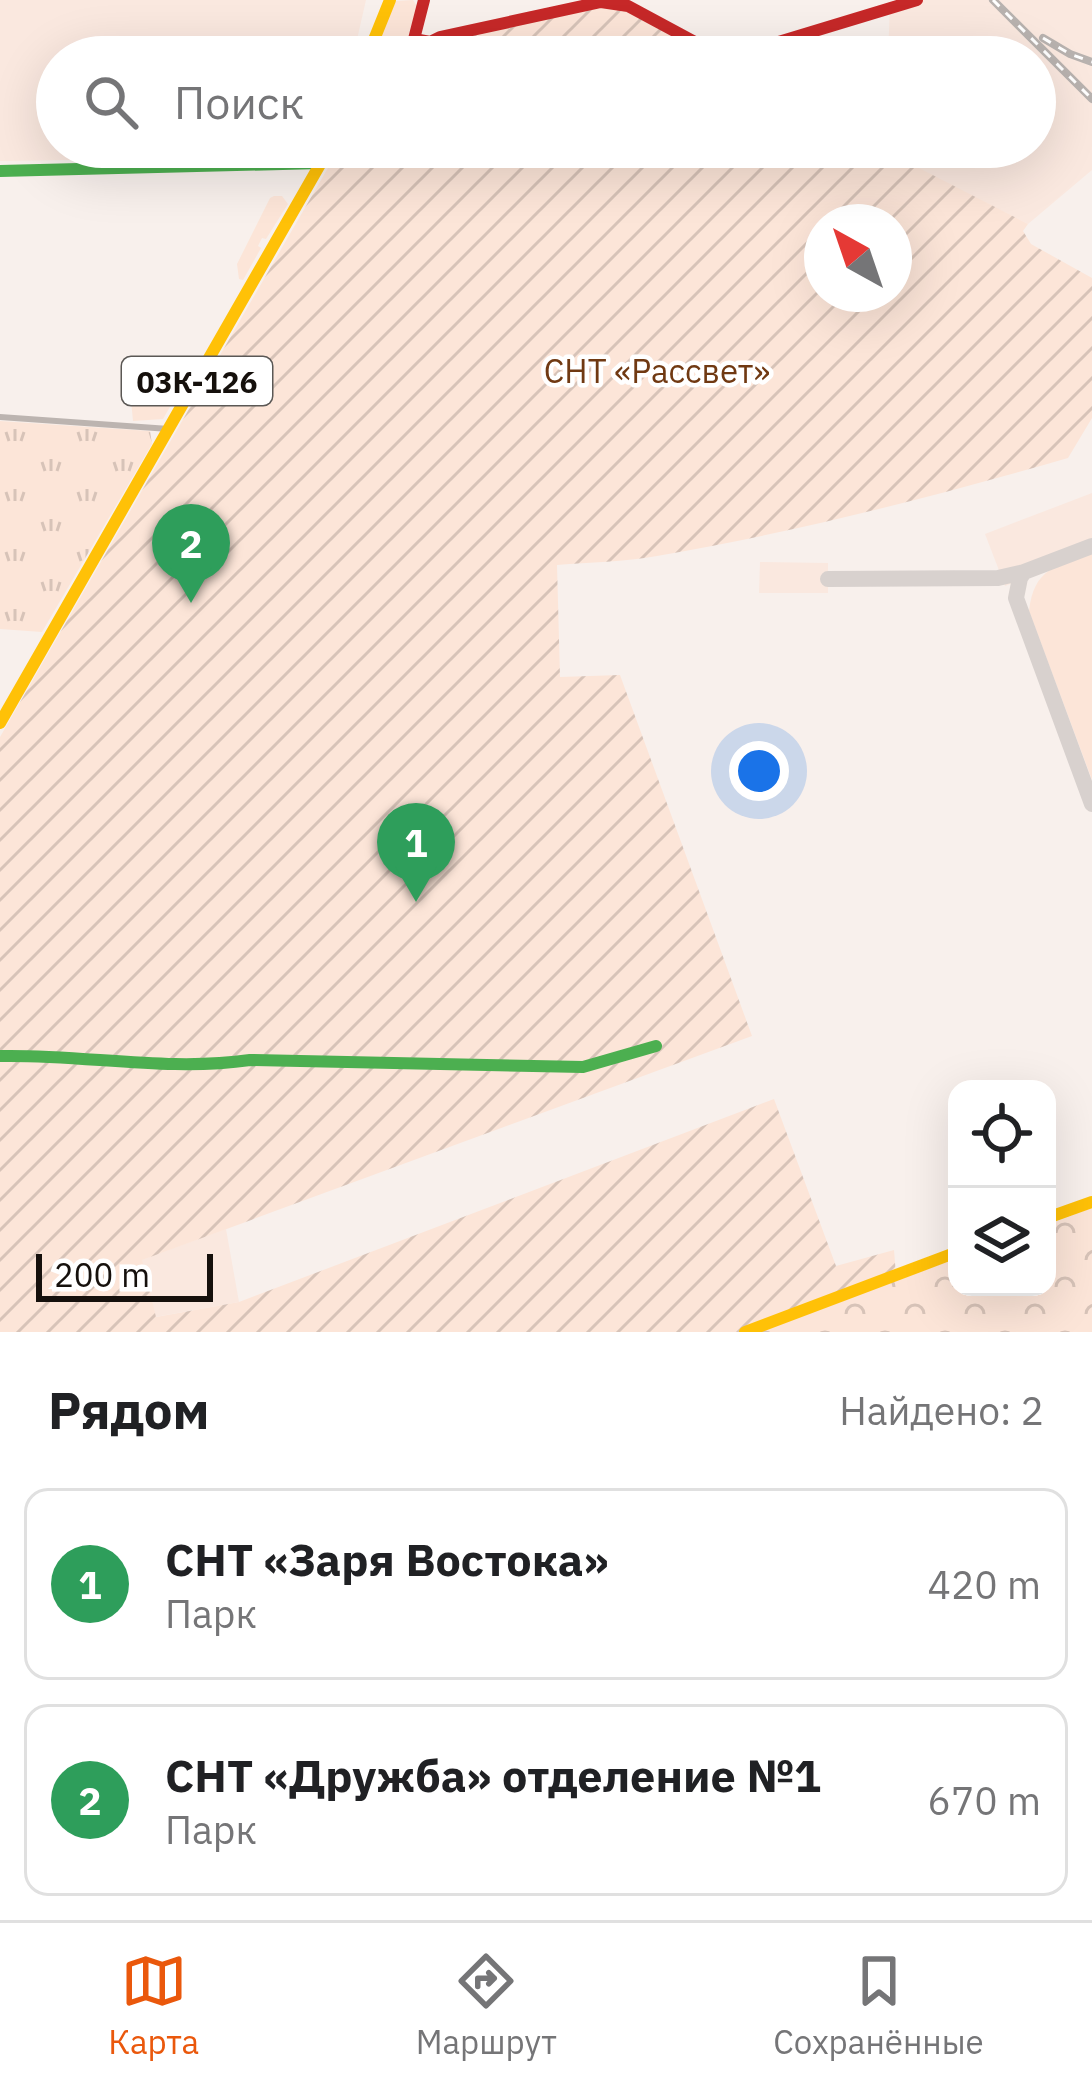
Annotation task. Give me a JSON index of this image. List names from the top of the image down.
{
  "streets": {
    "street": ["03К-126"]
  },
  "parks": ["СНТ «Рассвет»"],
  "scale_bar": "200 m",
  "north": "top left",
  "page": {
    "search": "Поиск",
    "pins": ["2", "1"],
    "scale": "200 m",
    "heading": ["Рядом", "Найдено: 2"],
    "list": [
      {
        "mark": "1",
        "name": "СНТ «Заря Востока»",
        "note": "Парк",
        "value": "420 m"
      },
      {
        "mark": "2",
        "name": "СНТ «Дружба» отделение №1",
        "note": "Парк",
        "value": "670 m"
      }
    ],
    "nav": ["Карта", "Маршрут", "Сохранённые"]
  }
}
